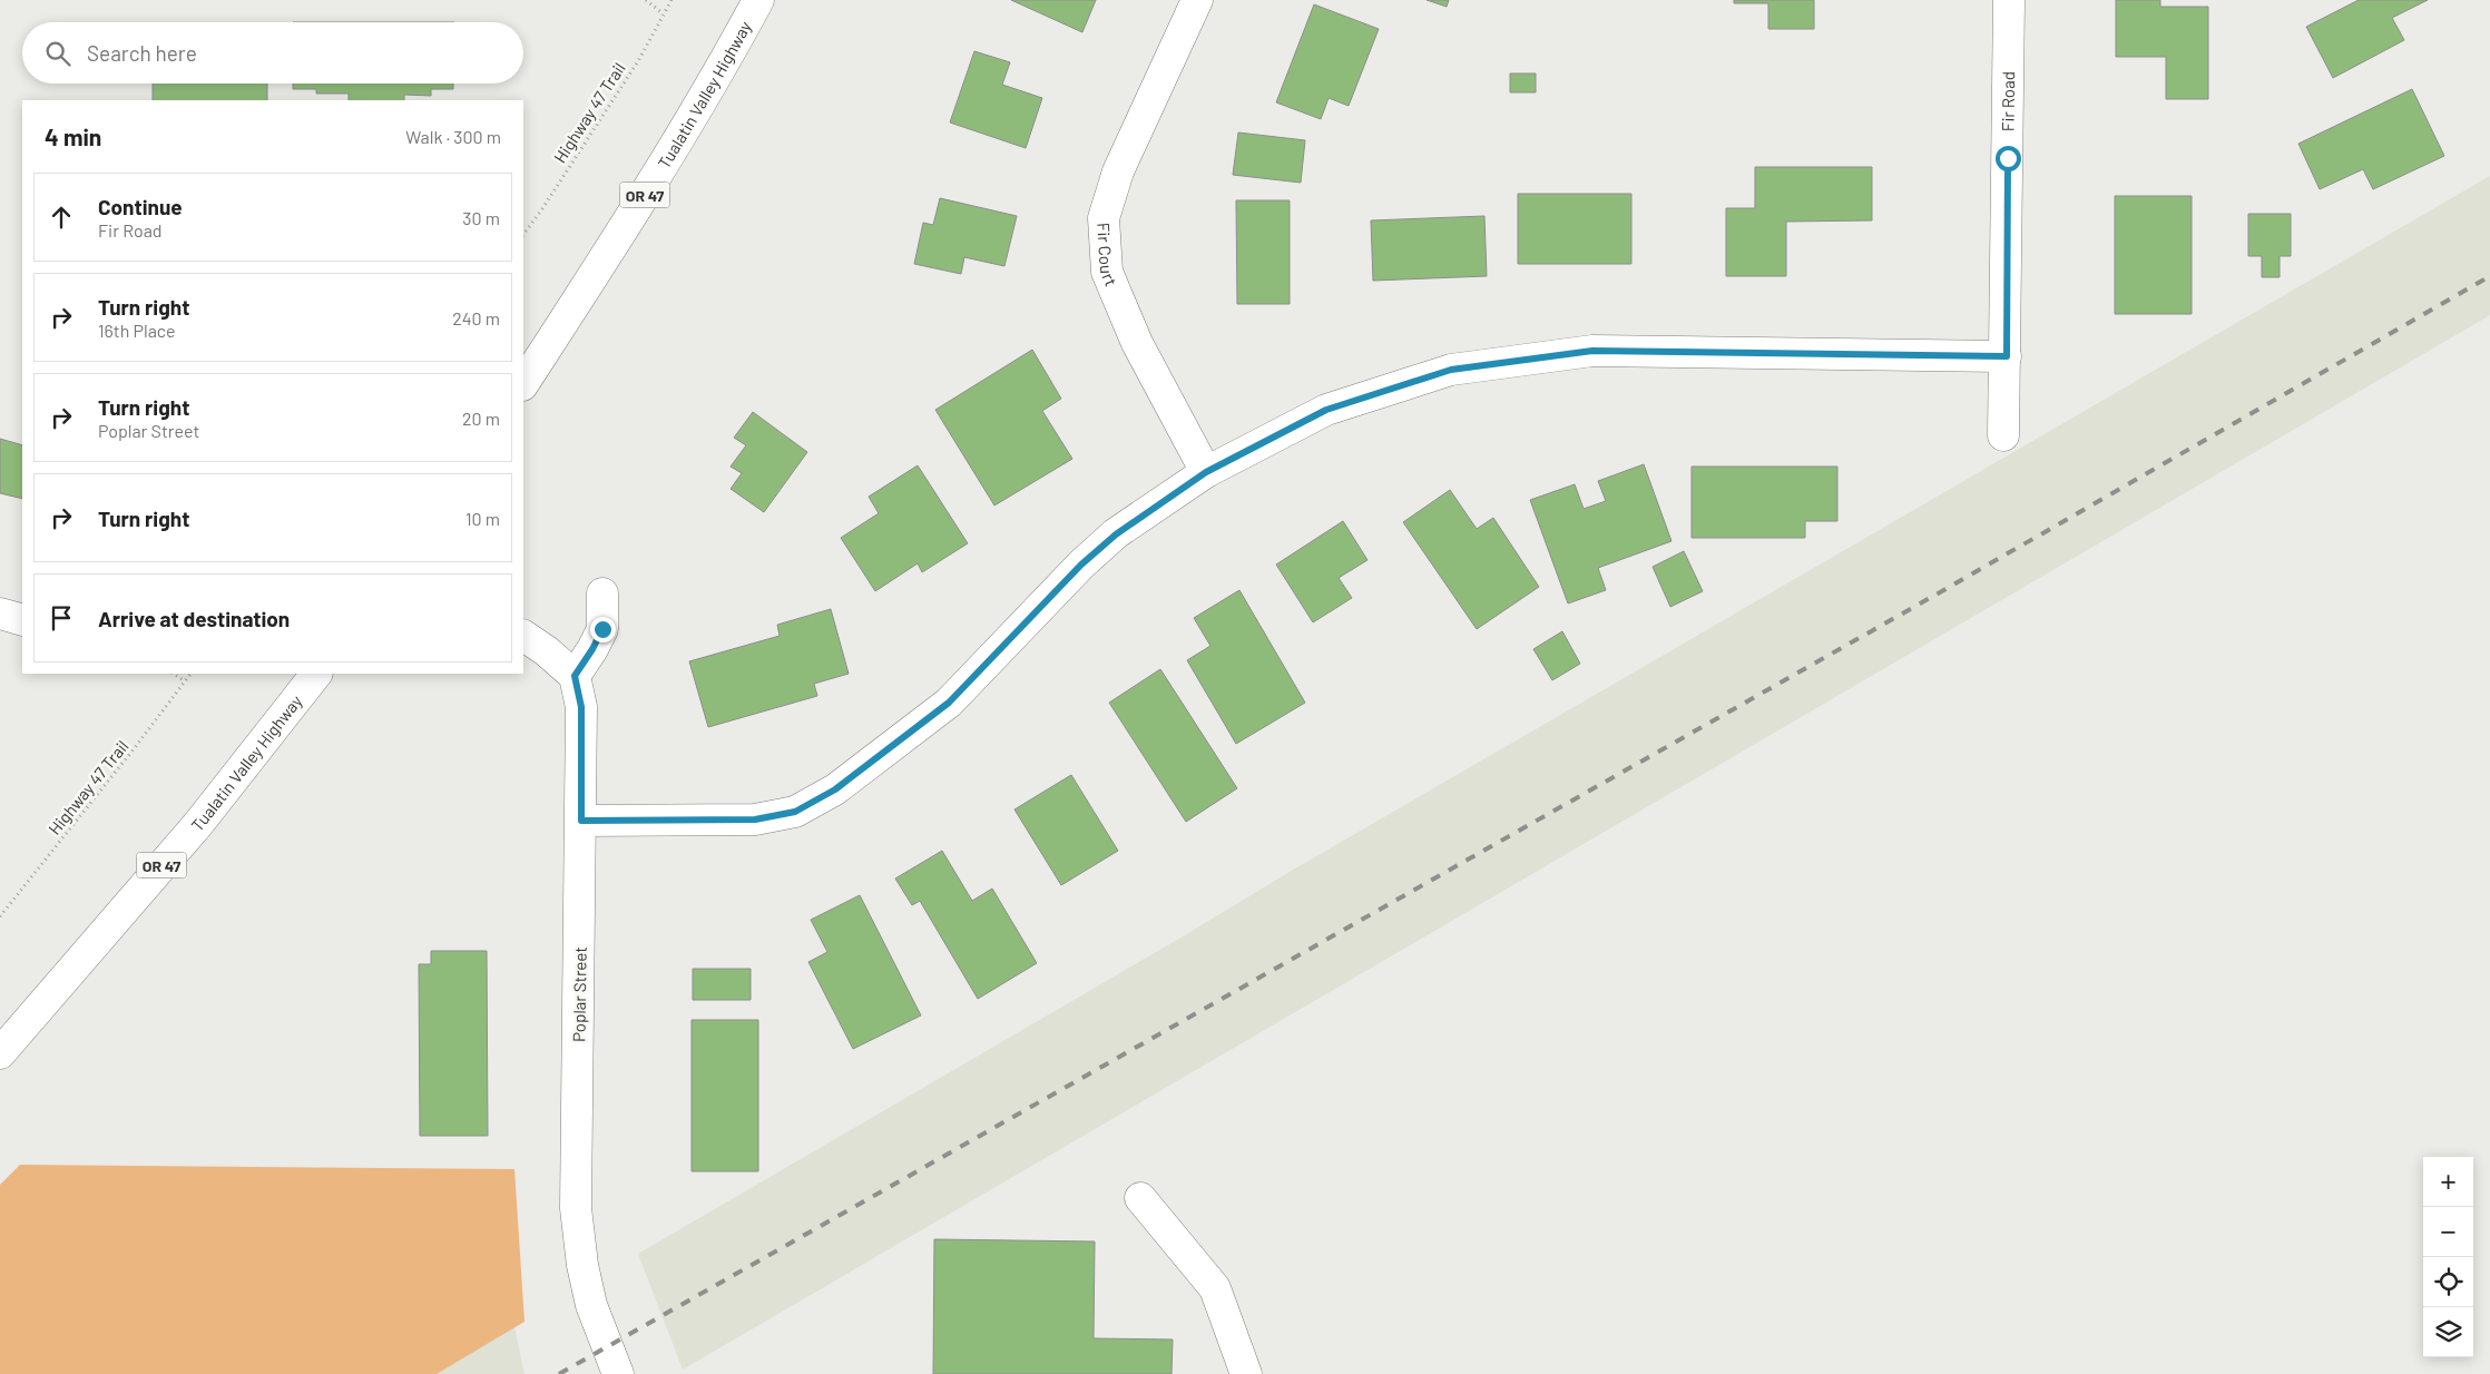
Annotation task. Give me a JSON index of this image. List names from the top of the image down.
{
  "streets": {
    "main road": [
      "Tualatin Valley Highway",
      "Fir Road",
      "OR 47",
      "Fir Court",
      "Poplar Street"
    ],
    "path": ["Highway 47 Trail"]
  },
  "page": {
    "search": "Search here",
    "heading": ["4 min", "Walk · 300 m"],
    "list": [
      ["Continue", "Fir Road", "30 m"],
      ["Turn right", "16th Place", "240 m"],
      ["Turn right", "Poplar Street", "20 m"],
      ["Turn right", "10 m"],
      "Arrive at destination"
    ],
    "map_buttons": ["+", "−"]
  }
}
